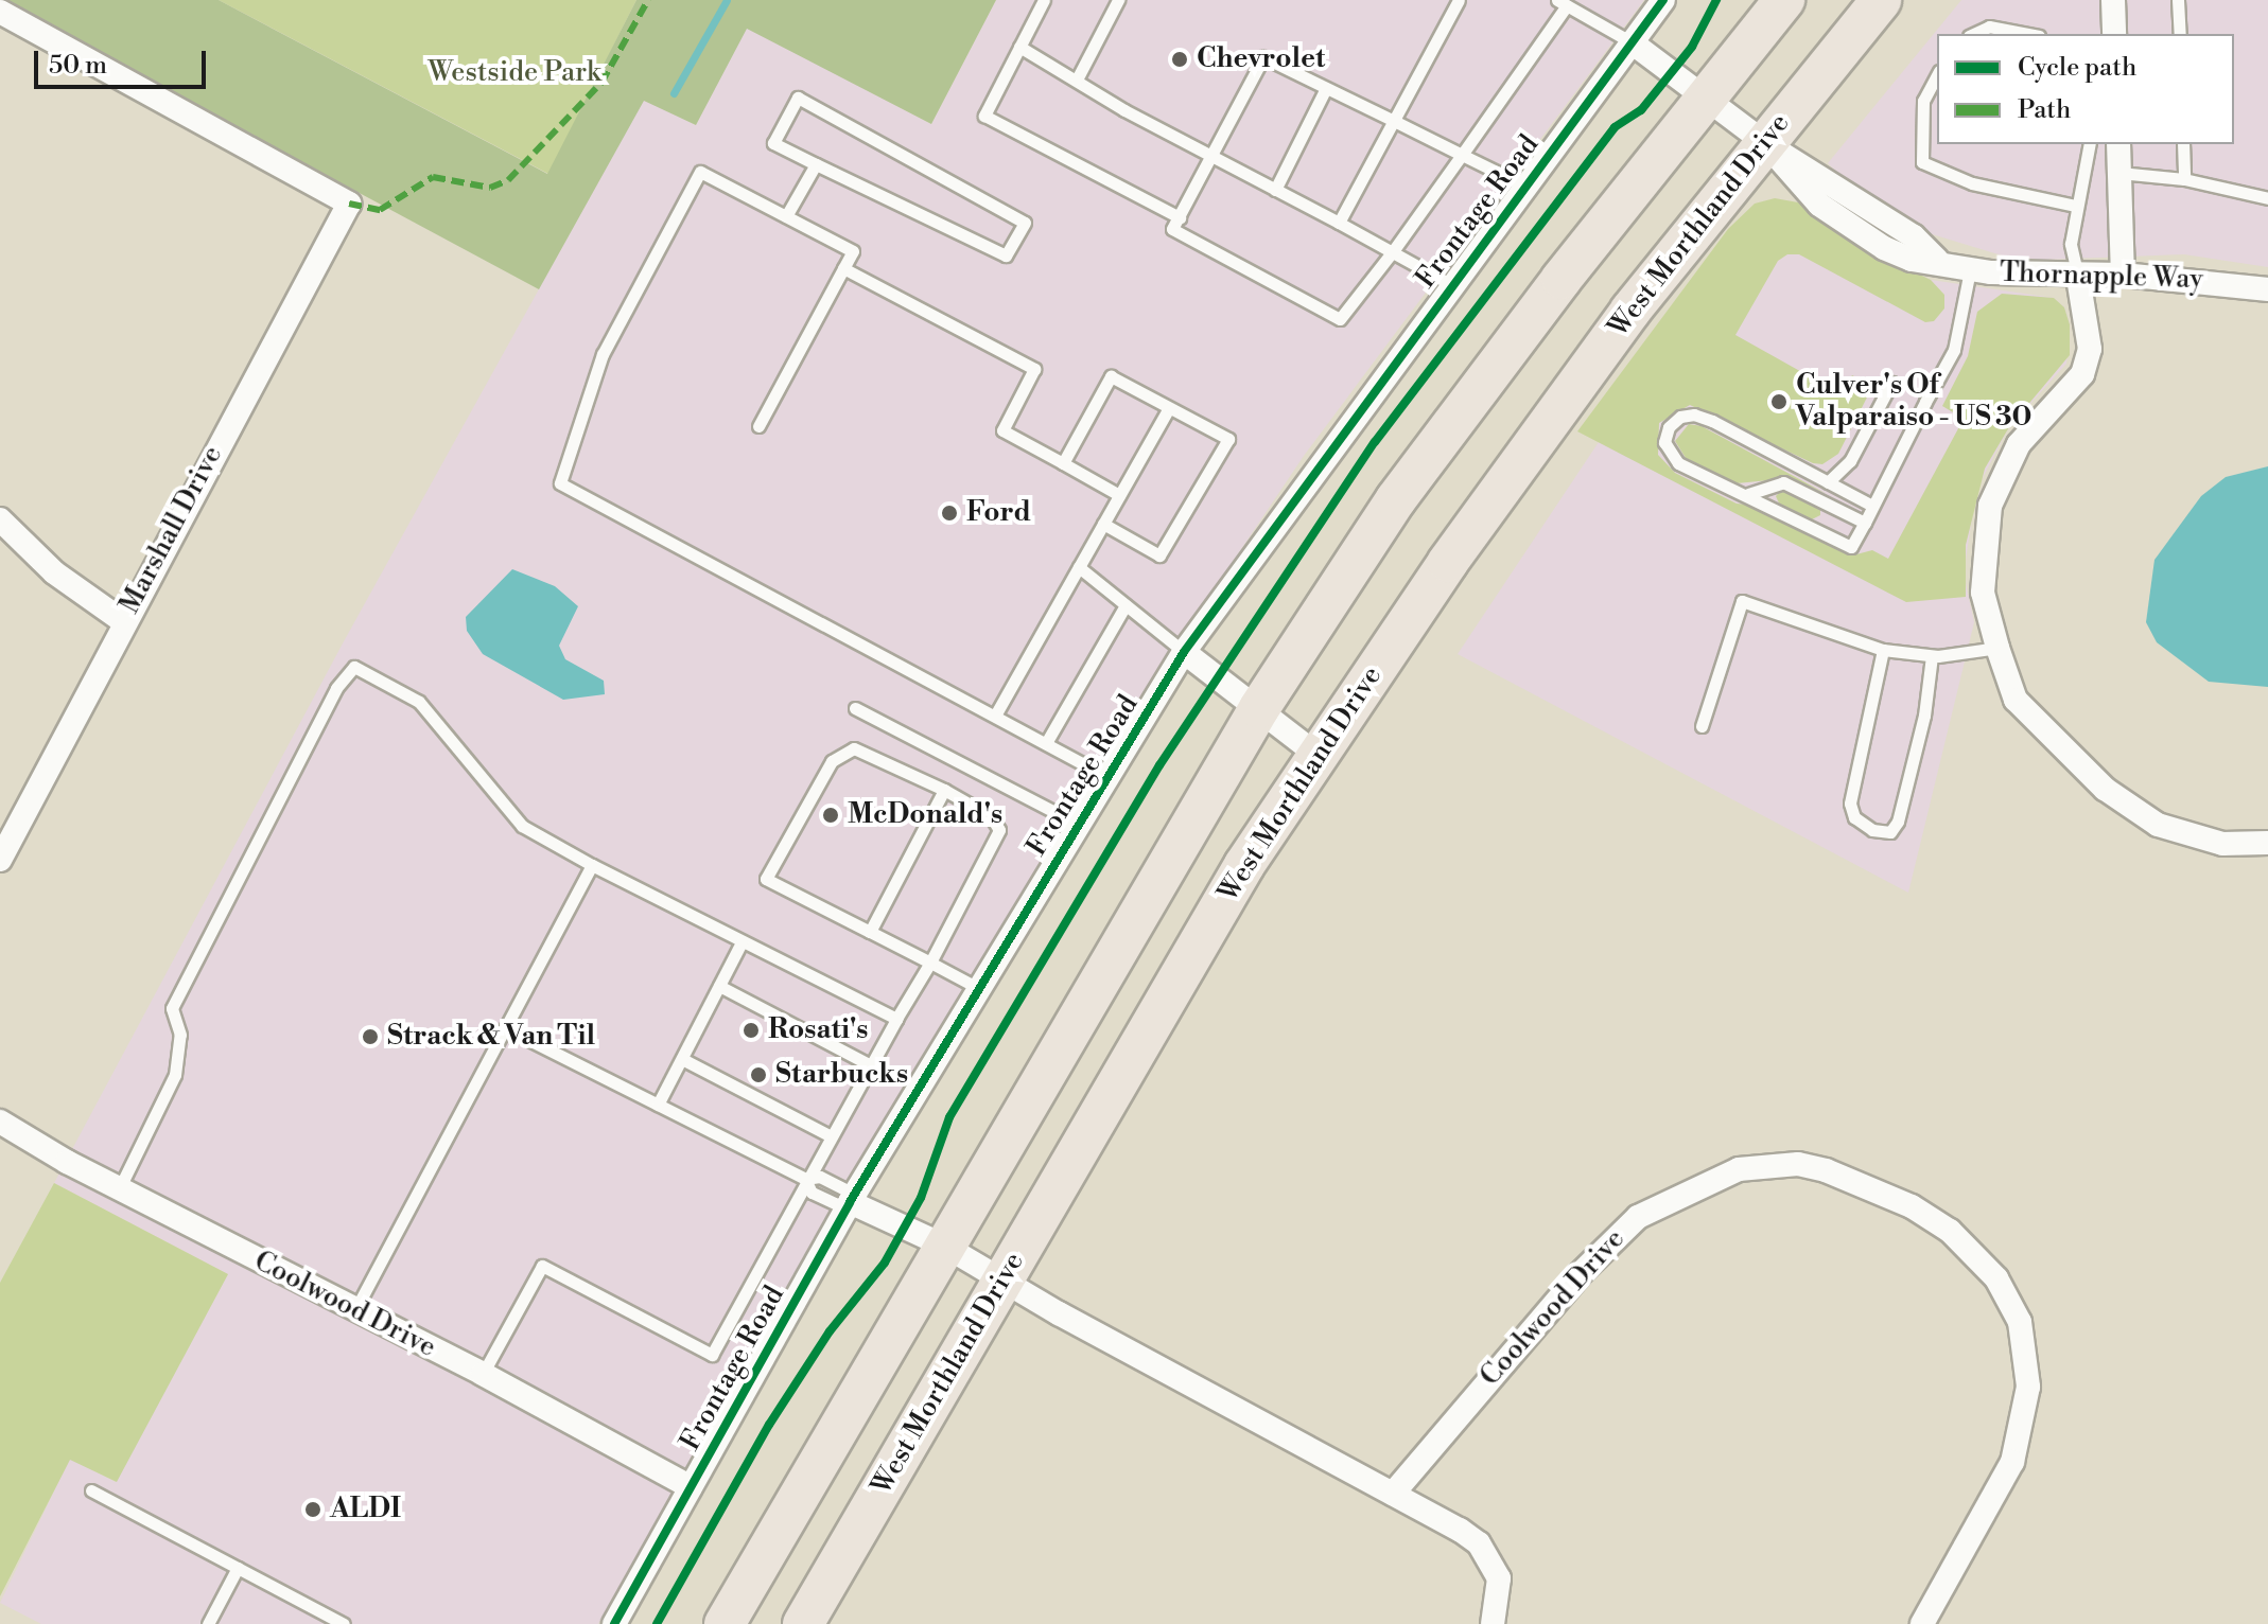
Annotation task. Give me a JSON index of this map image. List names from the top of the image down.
{
  "streets": {
    "highway": ["West Morthland Drive"],
    "street": [
      "Frontage Road",
      "Thornapple Way",
      "Marshall Drive",
      "Coolwood Drive"
    ]
  },
  "crossings": [
    ["Frontage Road", "Thornapple Way"],
    ["Frontage Road", "Coolwood Drive"],
    ["West Morthland Drive", "Thornapple Way"]
  ],
  "parks": ["Westside Park"],
  "places": [
    "Chevrolet",
    "Culver's Of Valparaiso - US 30",
    "Ford",
    "McDonald's",
    "Rosati's",
    "Strack & Van Til",
    "Starbucks",
    "ALDI"
  ],
  "legend": ["Cycle path", "Path"],
  "scale_bar": "50 m"
}
